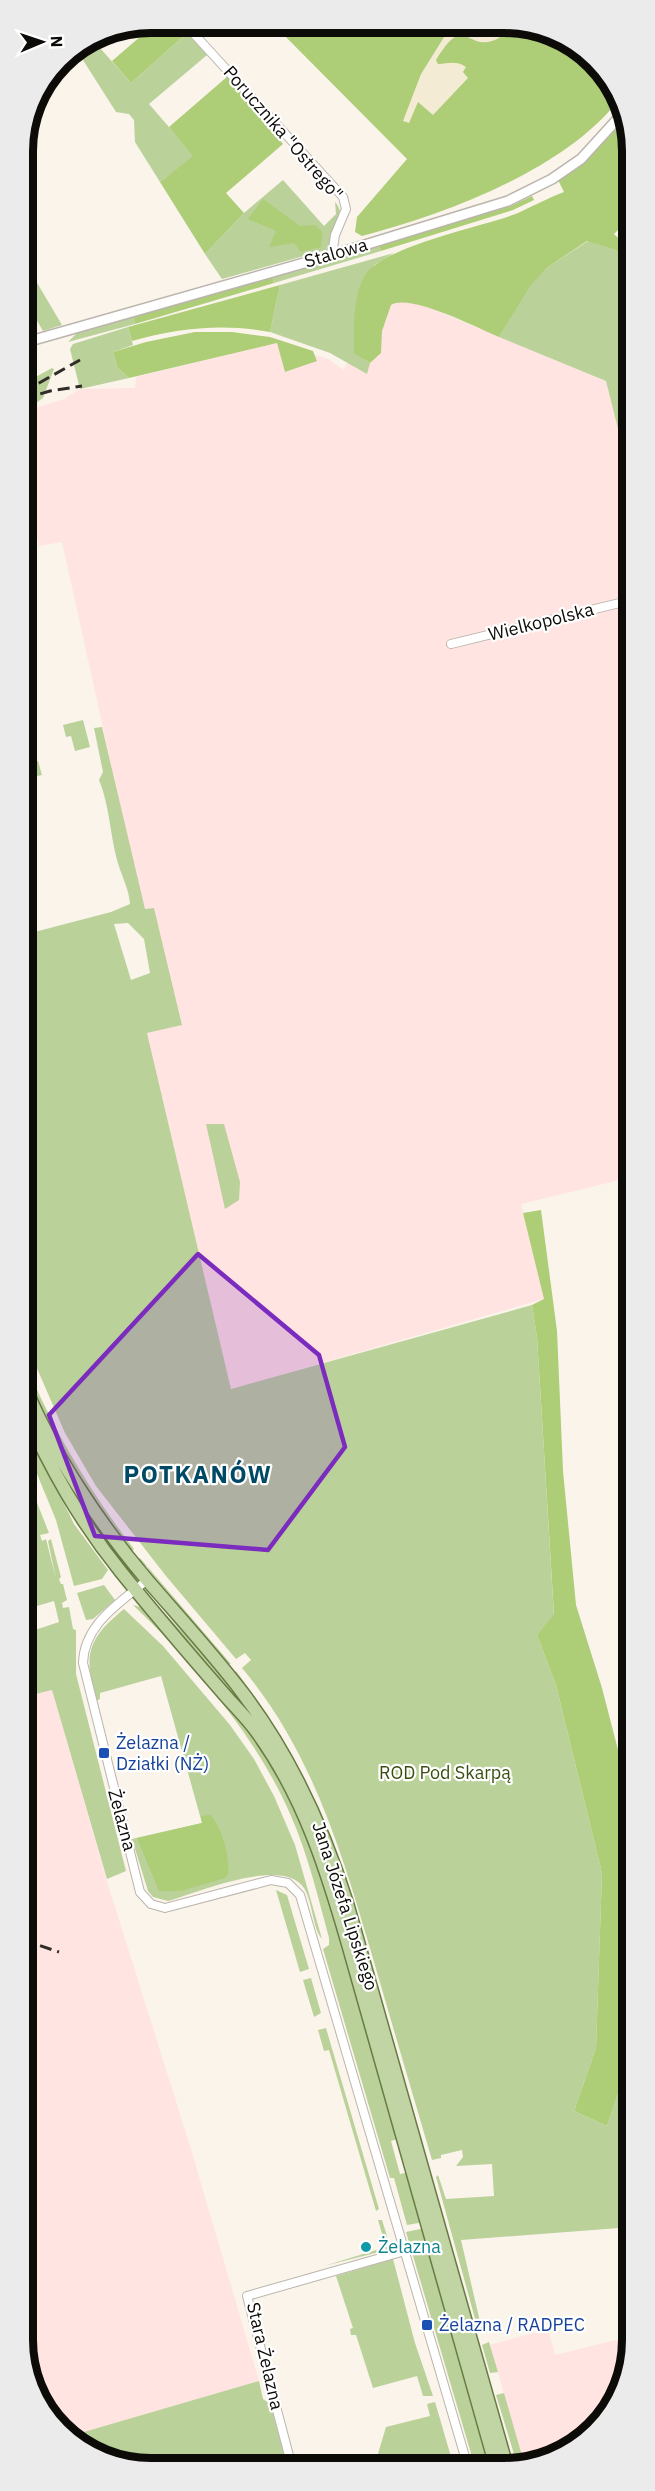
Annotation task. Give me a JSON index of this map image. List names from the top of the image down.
{
  "streets": {
    "main road": ["Jana Józefa Lipskiego"],
    "street": [
      "Porucznika \"Ostrego\"",
      "Stalowa",
      "Wielkopolska",
      "Żelazna",
      "Stara Żelazna"
    ]
  },
  "crossings": [
    ["Porucznika \"Ostrego\"", "Stalowa"],
    ["Żelazna", "Jana Józefa Lipskiego"],
    ["Żelazna", "Stara Żelazna"]
  ],
  "districts": ["POTKANÓW"],
  "parks": ["ROD Pod Skarpą"],
  "places": {
    "transit": ["Żelazna / Działki (NŻ)", "Żelazna / RADPEC"],
    "other": ["Żelazna"]
  },
  "north": "right"
}
